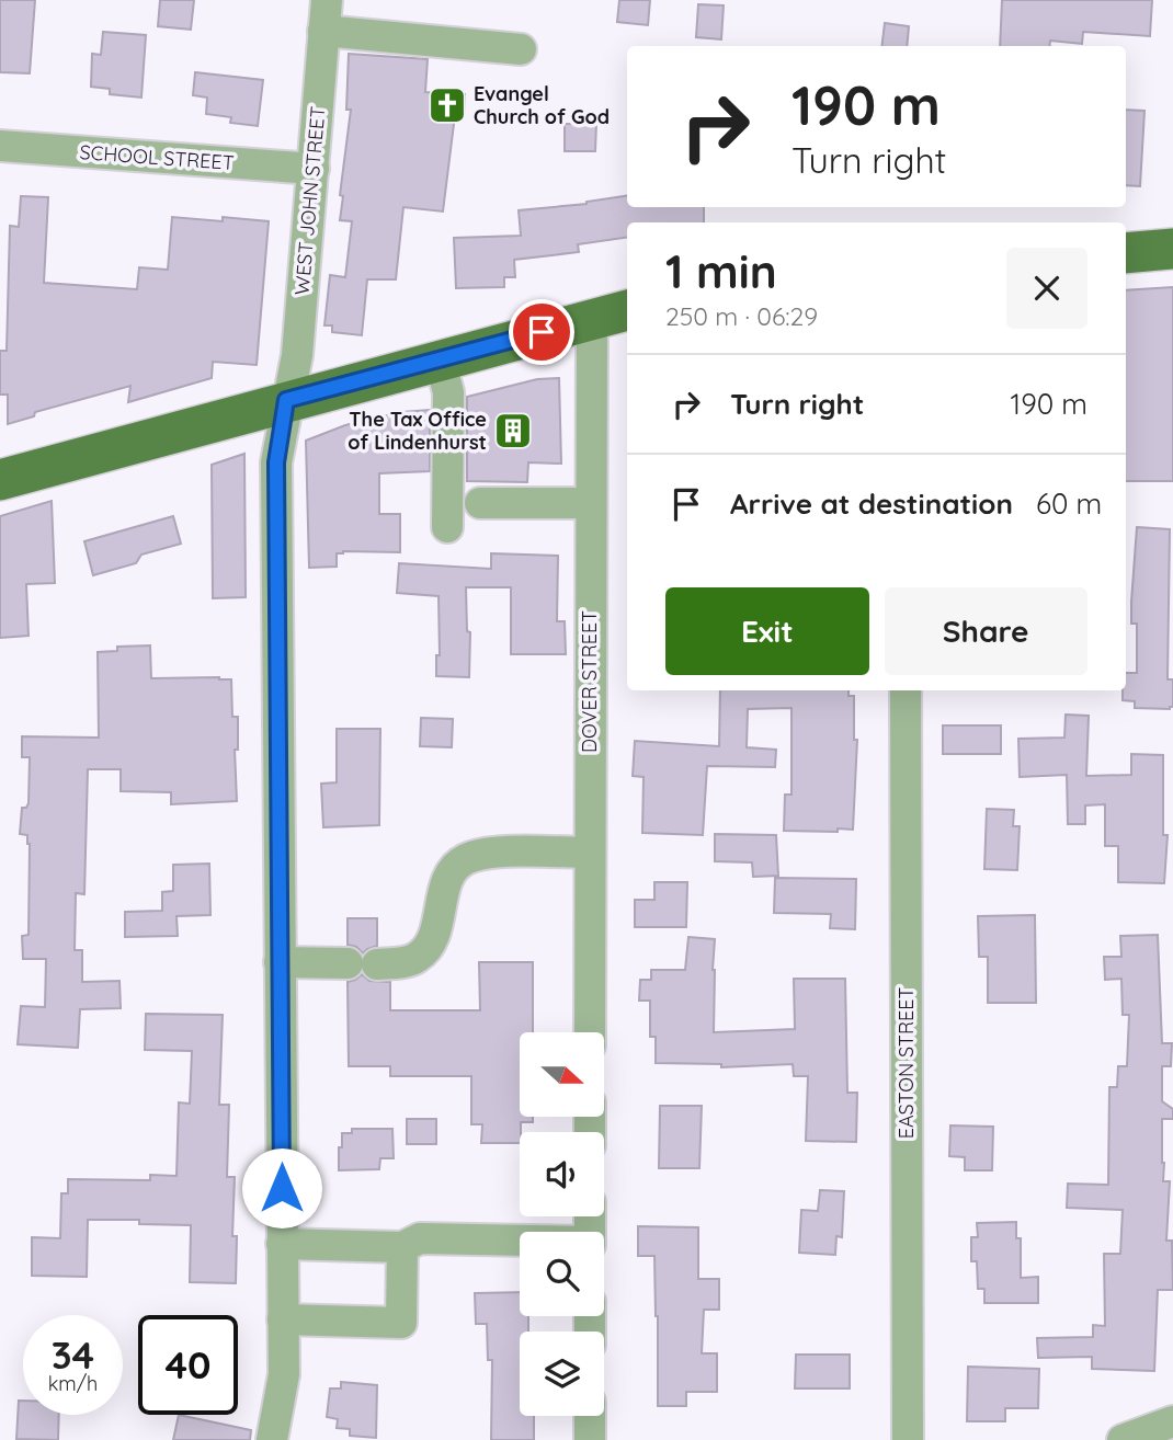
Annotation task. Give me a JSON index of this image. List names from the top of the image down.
{
  "streets": {
    "street": [
      "SCHOOL STREET",
      "WEST JOHN STREET",
      "DOVER STREET",
      "EASTON STREET"
    ]
  },
  "crossings": [
    ["SCHOOL STREET", "WEST JOHN STREET"]
  ],
  "places": {
    "church": ["Evangel Church of God"],
    "building": ["The Tax Office of Lindenhurst"]
  },
  "north": "right",
  "page": {
    "turn": ["190 m", "Turn right"],
    "heading": ["1 min", "250 m · 06:29"],
    "list": [
      {
        "name": "Turn right",
        "value": "190 m"
      },
      {
        "name": "Arrive at destination",
        "value": "60 m"
      }
    ],
    "buttons": ["Exit", "Share"],
    "speed": "34 km/h",
    "limit": "40"
  }
}
